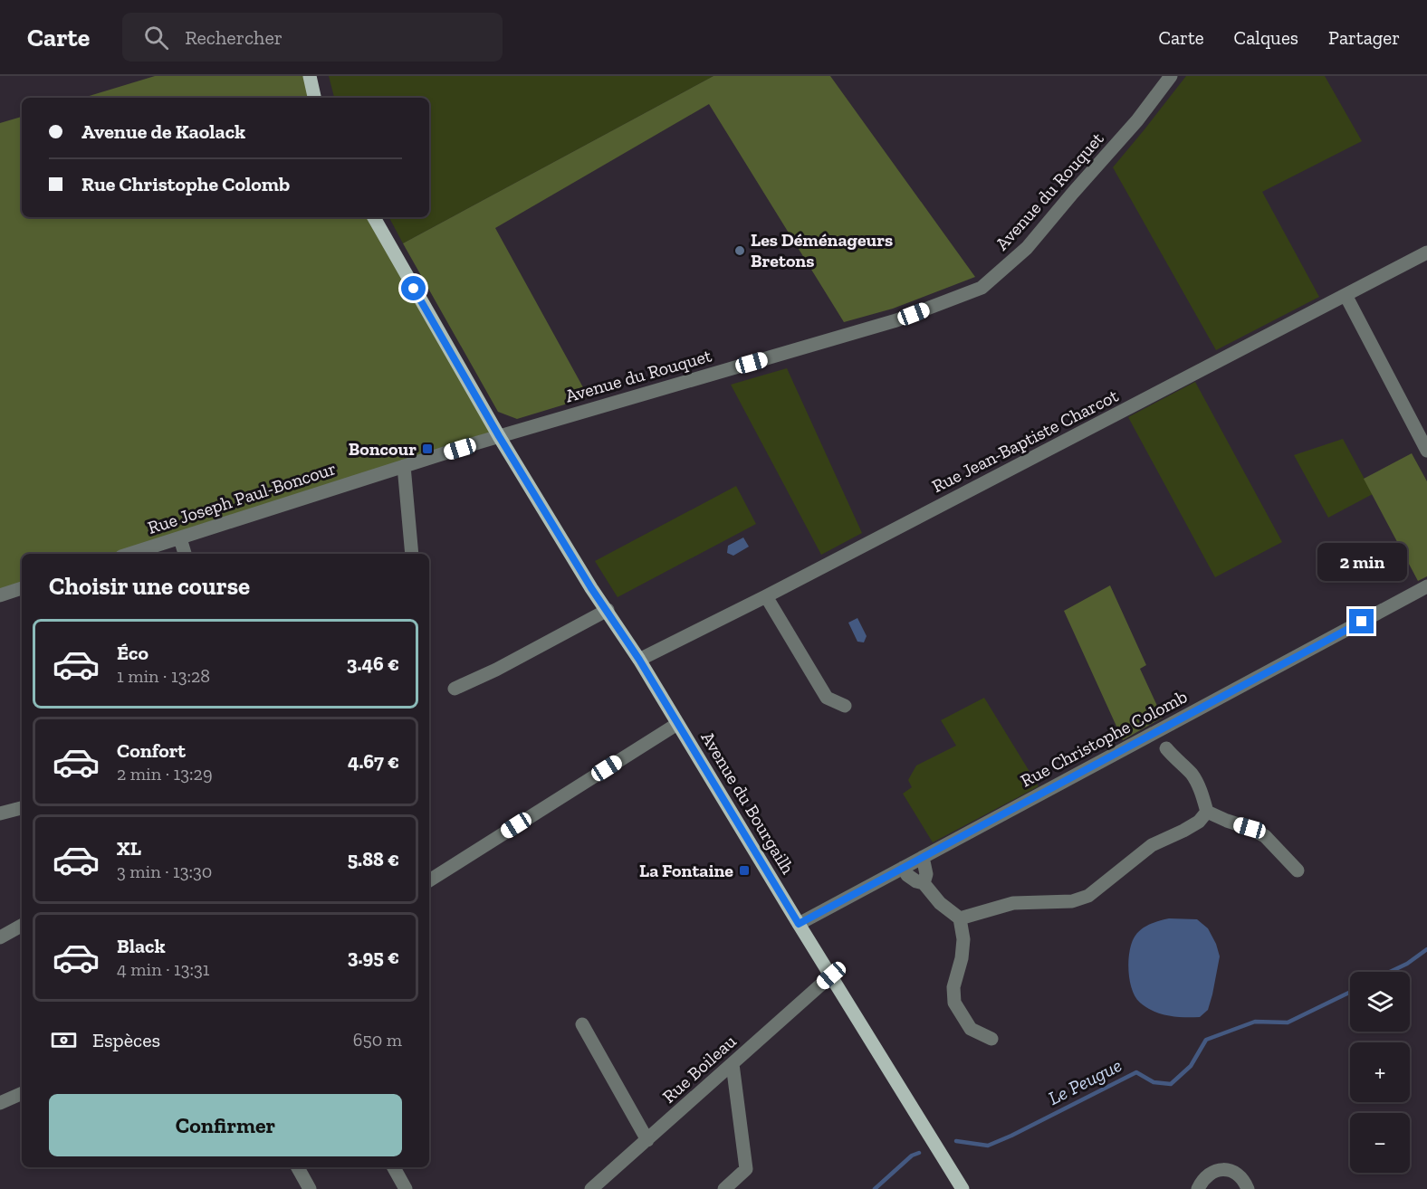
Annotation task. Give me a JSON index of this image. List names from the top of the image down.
{
  "streets": {
    "main road": ["Avenue du Bourgailh"],
    "street": [
      "Avenue du Rouquet",
      "Rue Jean-Baptiste Charcot",
      "Rue Joseph Paul-Boncour",
      "Rue Christophe Colomb",
      "Rue Boileau"
    ]
  },
  "crossings": [
    ["Avenue du Rouquet", "Rue Joseph Paul-Boncour"],
    ["Avenue du Rouquet", "Avenue du Bourgailh"],
    ["Rue Jean-Baptiste Charcot", "Avenue du Bourgailh"],
    ["Rue Joseph Paul-Boncour", "Avenue du Bourgailh"],
    ["Rue Christophe Colomb", "Avenue du Bourgailh"],
    ["Avenue du Bourgailh", "Rue Boileau"]
  ],
  "water": ["Le Peugue"],
  "places": {
    "other": ["Les Déménageurs Bretons"],
    "transit": ["Boncour", "La Fontaine"]
  },
  "page": {
    "header": "Carte",
    "search": "Rechercher",
    "nav": ["Carte", "Calques", "Partager"],
    "banner": ["Avenue de Kaolack", "Rue Christophe Colomb"],
    "bubble": "2 min",
    "heading": "Choisir une course",
    "list": [
      {
        "name": "Éco",
        "note": "1 min · 13:28",
        "value": "3.46 €"
      },
      {
        "name": "Confort",
        "note": "2 min · 13:29",
        "value": "4.67 €"
      },
      {
        "name": "XL",
        "note": "3 min · 13:30",
        "value": "5.88 €"
      },
      {
        "name": "Black",
        "note": "4 min · 13:31",
        "value": "3.95 €"
      }
    ],
    "map_buttons": ["+", "−"],
    "pay": ["Espèces", "650 m"],
    "buttons": "Confirmer"
  }
}
